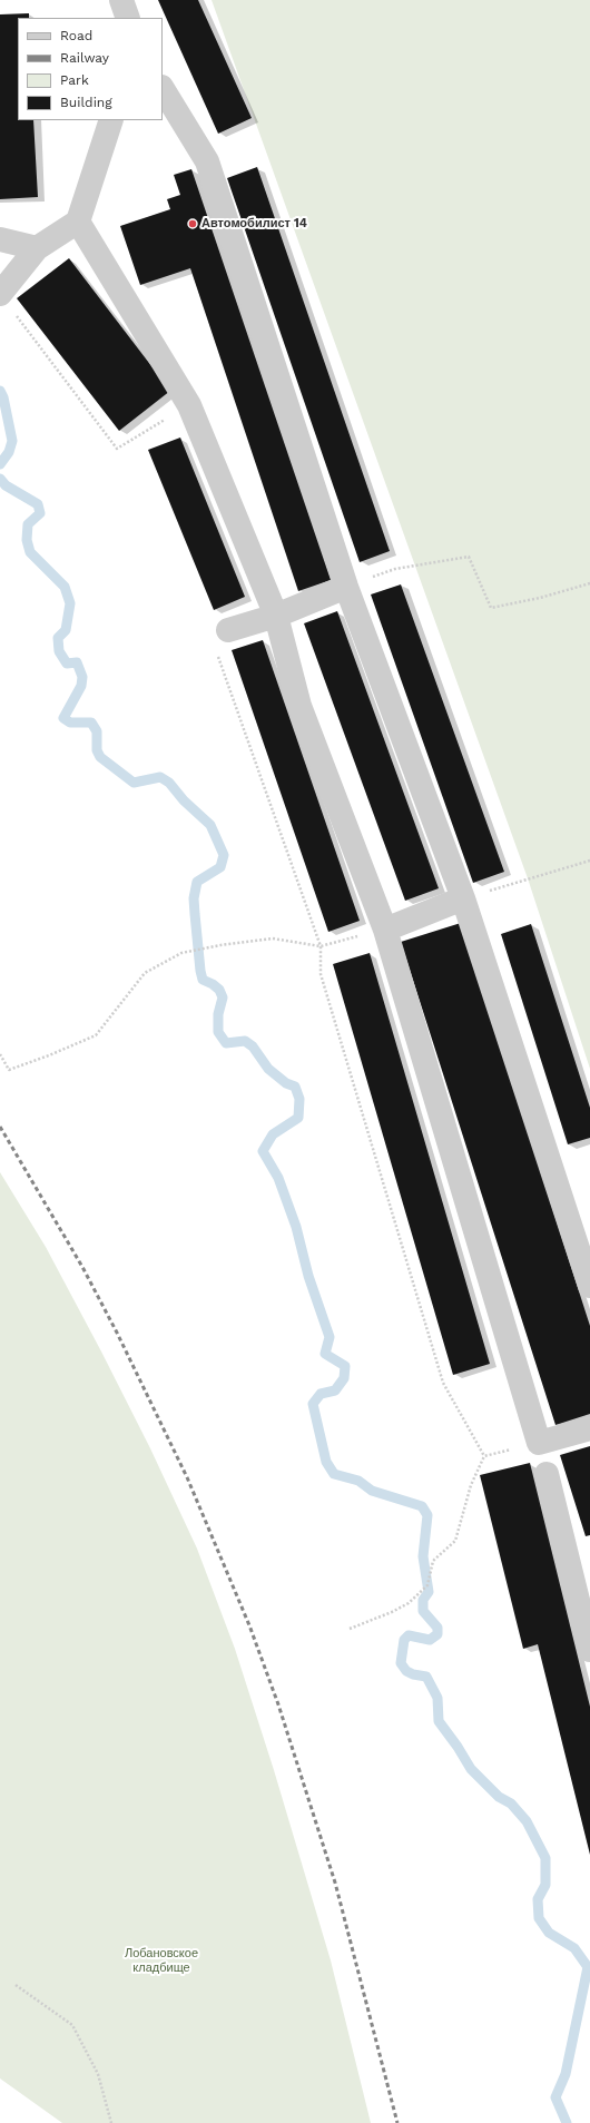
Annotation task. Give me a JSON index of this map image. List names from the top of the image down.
{
  "parks": ["Лобановское кладбище"],
  "places": ["Автомобилист 14"],
  "legend": [
    "Road",
    "Railway",
    "Park",
    "Building"
  ]
}
